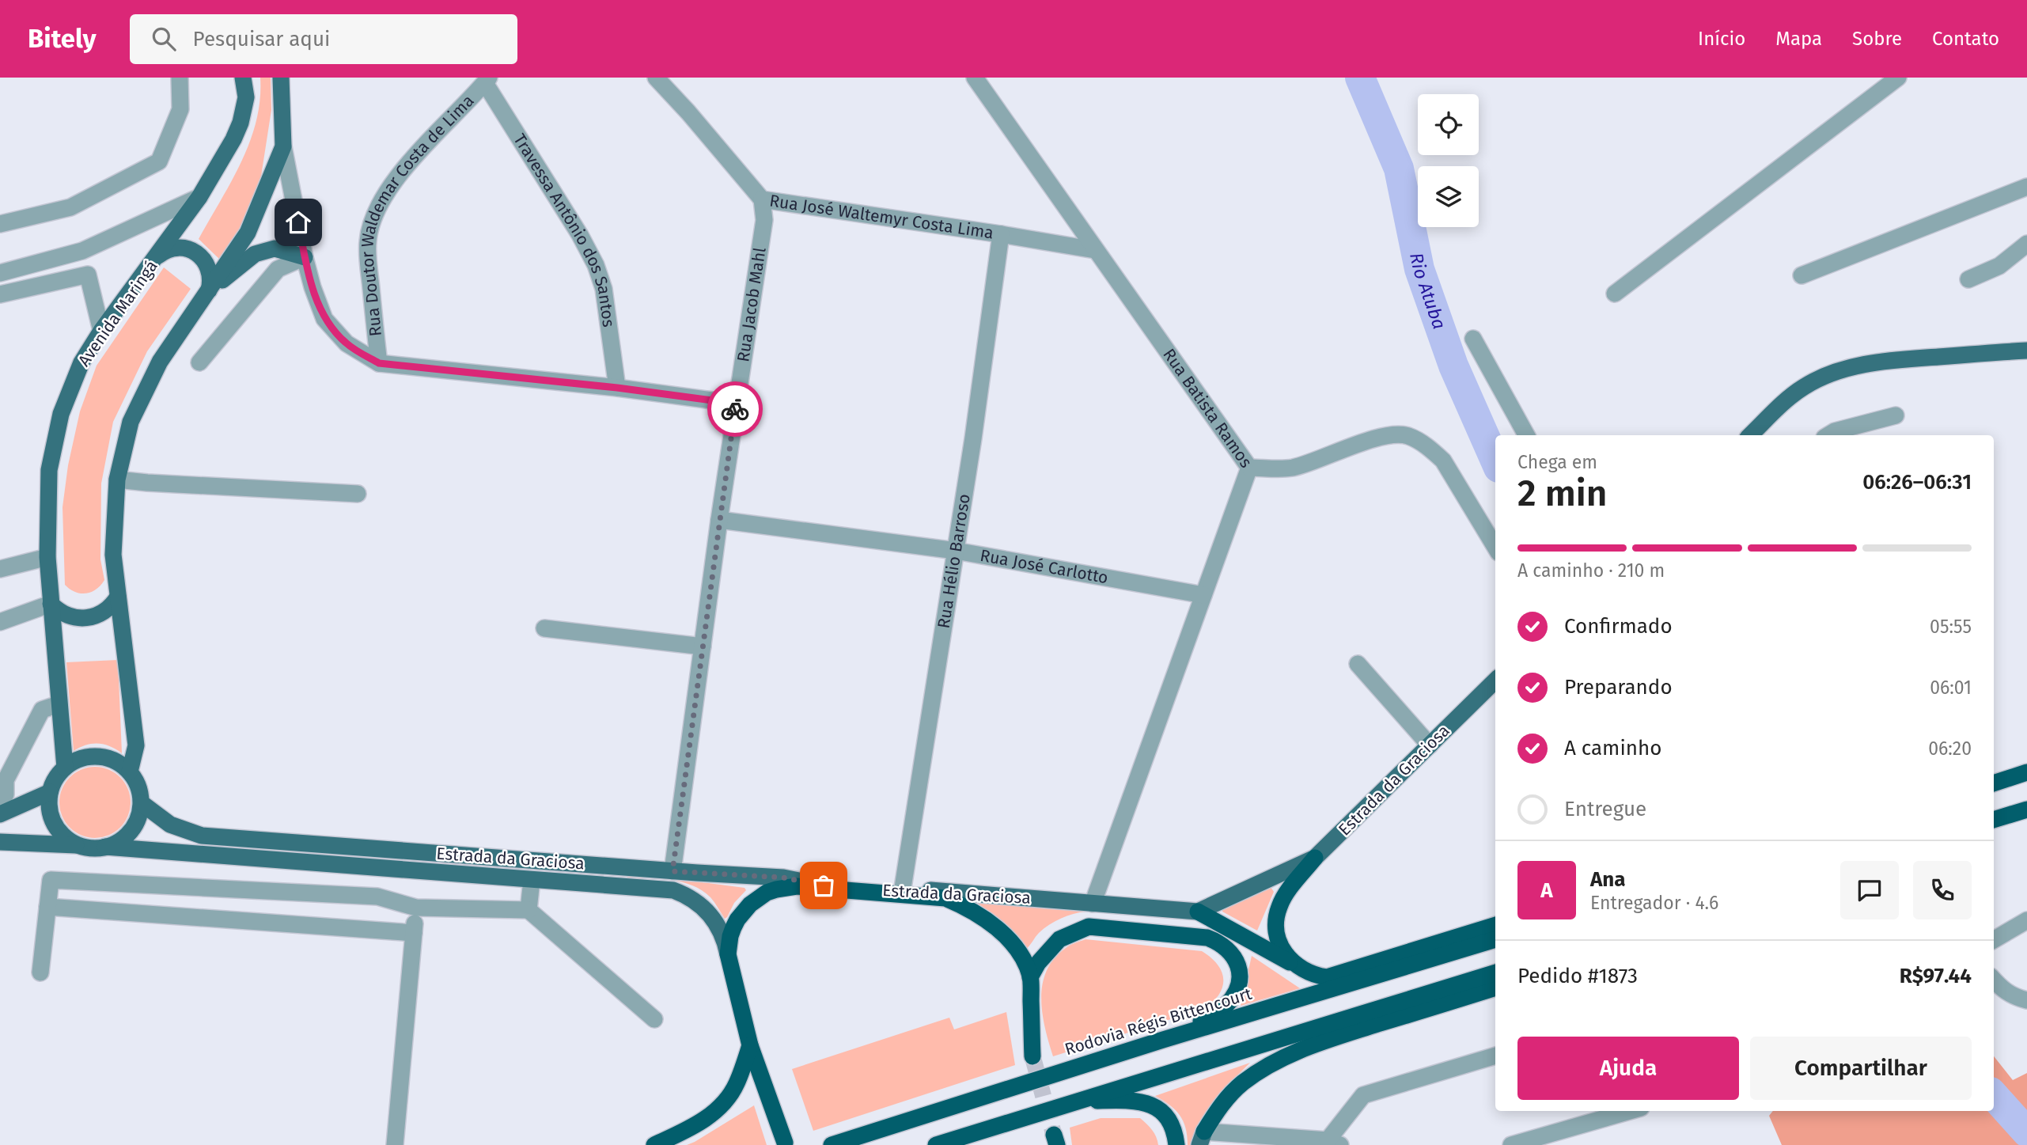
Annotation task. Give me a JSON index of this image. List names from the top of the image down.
{
  "streets": {
    "highway": ["Rodovia Régis Bittencourt"],
    "main road": ["Avenida Maringá", "Estrada da Graciosa"],
    "street": [
      "Rua José Waltemyr Costa Lima",
      "Rua Doutor Waldemar Costa de Lima",
      "Travessa Antônio dos Santos",
      "Rua Jacob Mahl",
      "Rua Batista Ramos",
      "Rua Hélio Barroso",
      "Rua José Carlotto"
    ]
  },
  "crossings": [
    ["Rua José Waltemyr Costa Lima", "Rua Jacob Mahl"],
    ["Rua José Waltemyr Costa Lima", "Rua Batista Ramos"],
    ["Rua José Waltemyr Costa Lima", "Rua Hélio Barroso"],
    ["Rua Doutor Waldemar Costa de Lima", "Travessa Antônio dos Santos"],
    ["Rua Jacob Mahl", "Rua José Carlotto"],
    ["Rua Jacob Mahl", "Estrada da Graciosa"],
    ["Avenida Maringá", "Estrada da Graciosa"],
    ["Rua Batista Ramos", "Rua José Carlotto"],
    ["Rua Batista Ramos", "Estrada da Graciosa"],
    ["Rua Hélio Barroso", "Rua José Carlotto"],
    ["Rua Hélio Barroso", "Estrada da Graciosa"]
  ],
  "water": ["Rio Atuba"],
  "page": {
    "header": "Bitely",
    "search": "Pesquisar aqui",
    "nav": [
      "Início",
      "Mapa",
      "Sobre",
      "Contato"
    ],
    "heading": ["2 min", "Chega em", "06:26–06:31"],
    "panel": [
      "Ana",
      "Entregador · 4.6",
      "Pedido #1873",
      "R$97.44"
    ],
    "bar": "A caminho · 210 m",
    "list": [
      ["Confirmado", "05:55"],
      ["Preparando", "06:01"],
      ["A caminho", "06:20"],
      "Entregue"
    ],
    "round": "A",
    "buttons": ["Ajuda", "Compartilhar"]
  }
}
